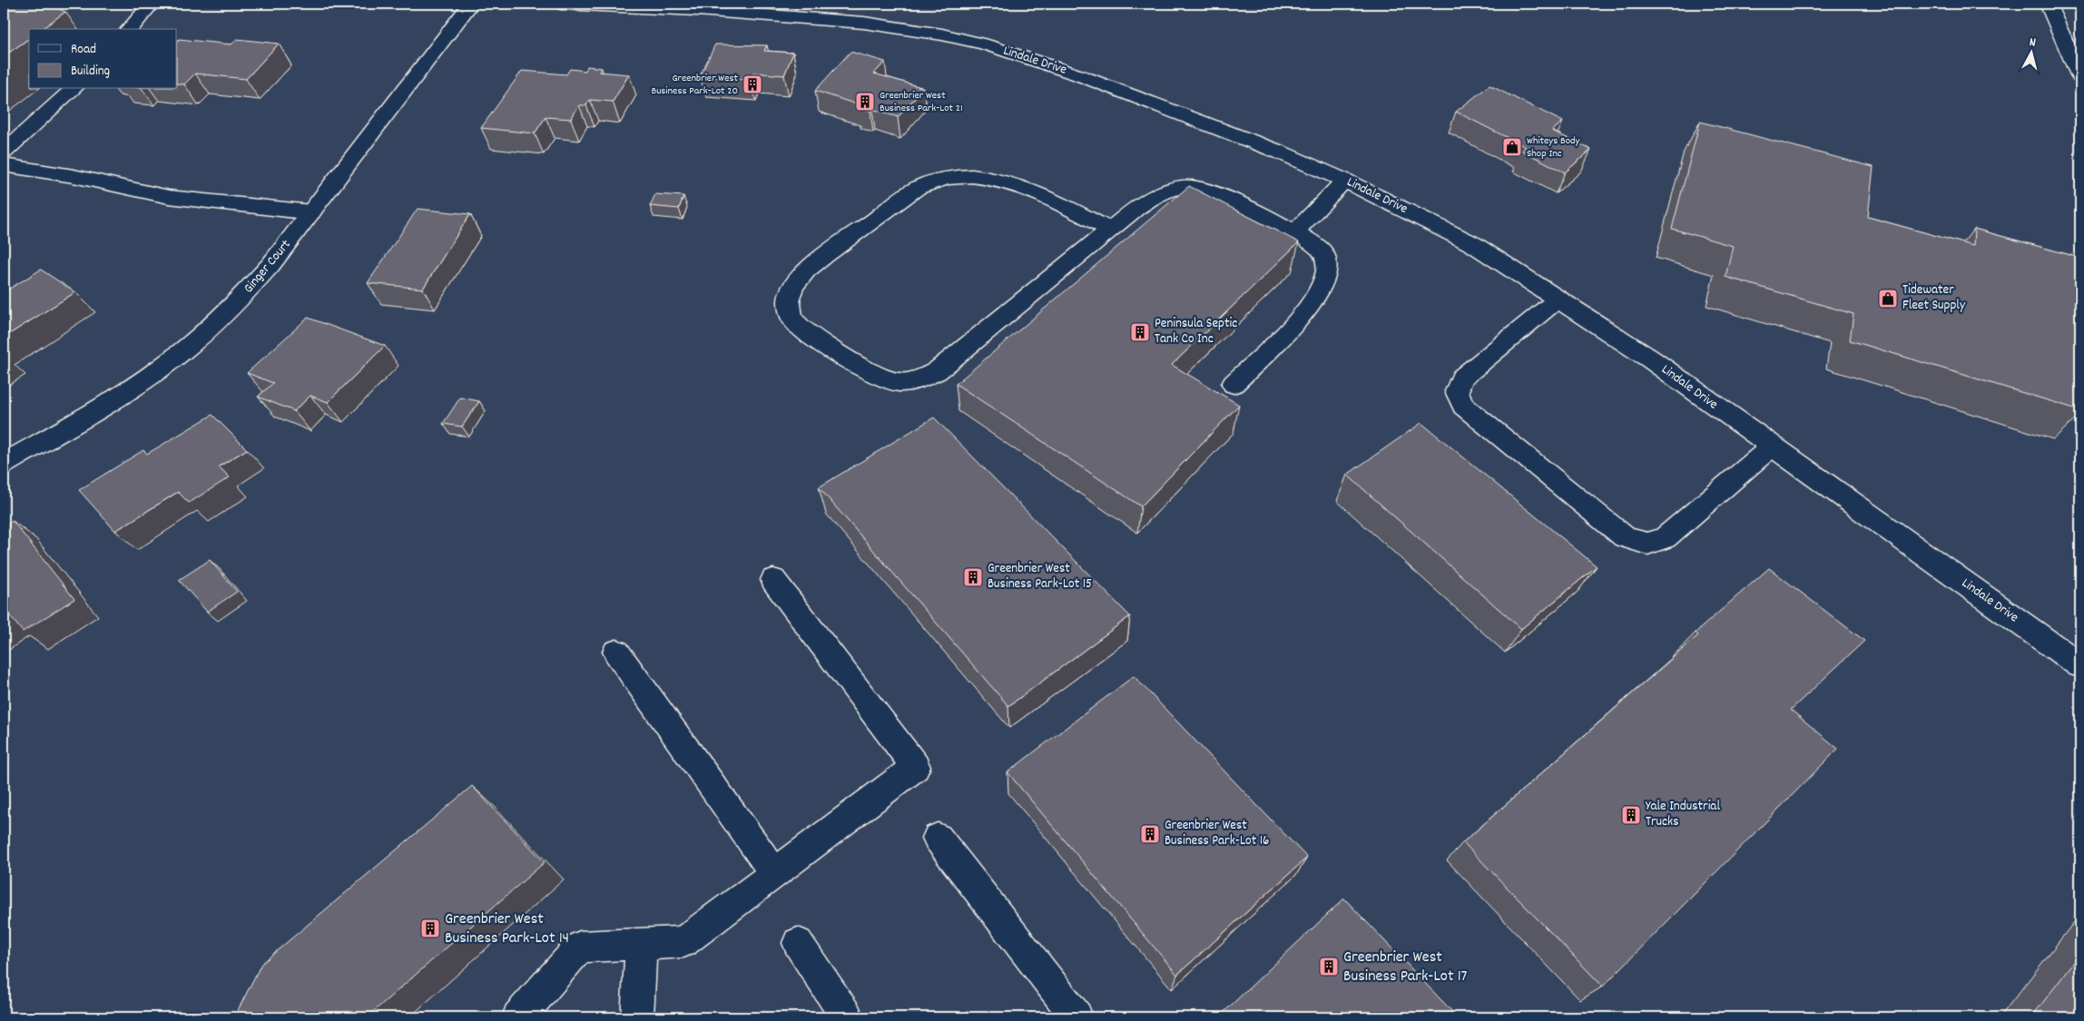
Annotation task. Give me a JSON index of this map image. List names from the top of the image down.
{
  "streets": {
    "street": ["Lindale Drive", "Ginger Court"]
  },
  "places": {
    "building": [
      "Greenbrier West Business Park-Lot 20",
      "Greenbrier West Business Park-Lot 21",
      "Peninsula Septic Tank Co Inc",
      "Greenbrier West Business Park-Lot 15",
      "Yale Industrial Trucks",
      "Greenbrier West Business Park-Lot 16",
      "Greenbrier West Business Park-Lot 14",
      "Greenbrier West Business Park-Lot 17"
    ],
    "shop": ["Whiteys Body Shop Inc", "Tidewater Fleet Supply"]
  },
  "legend": ["Road", "Building"],
  "north": "top"
}
